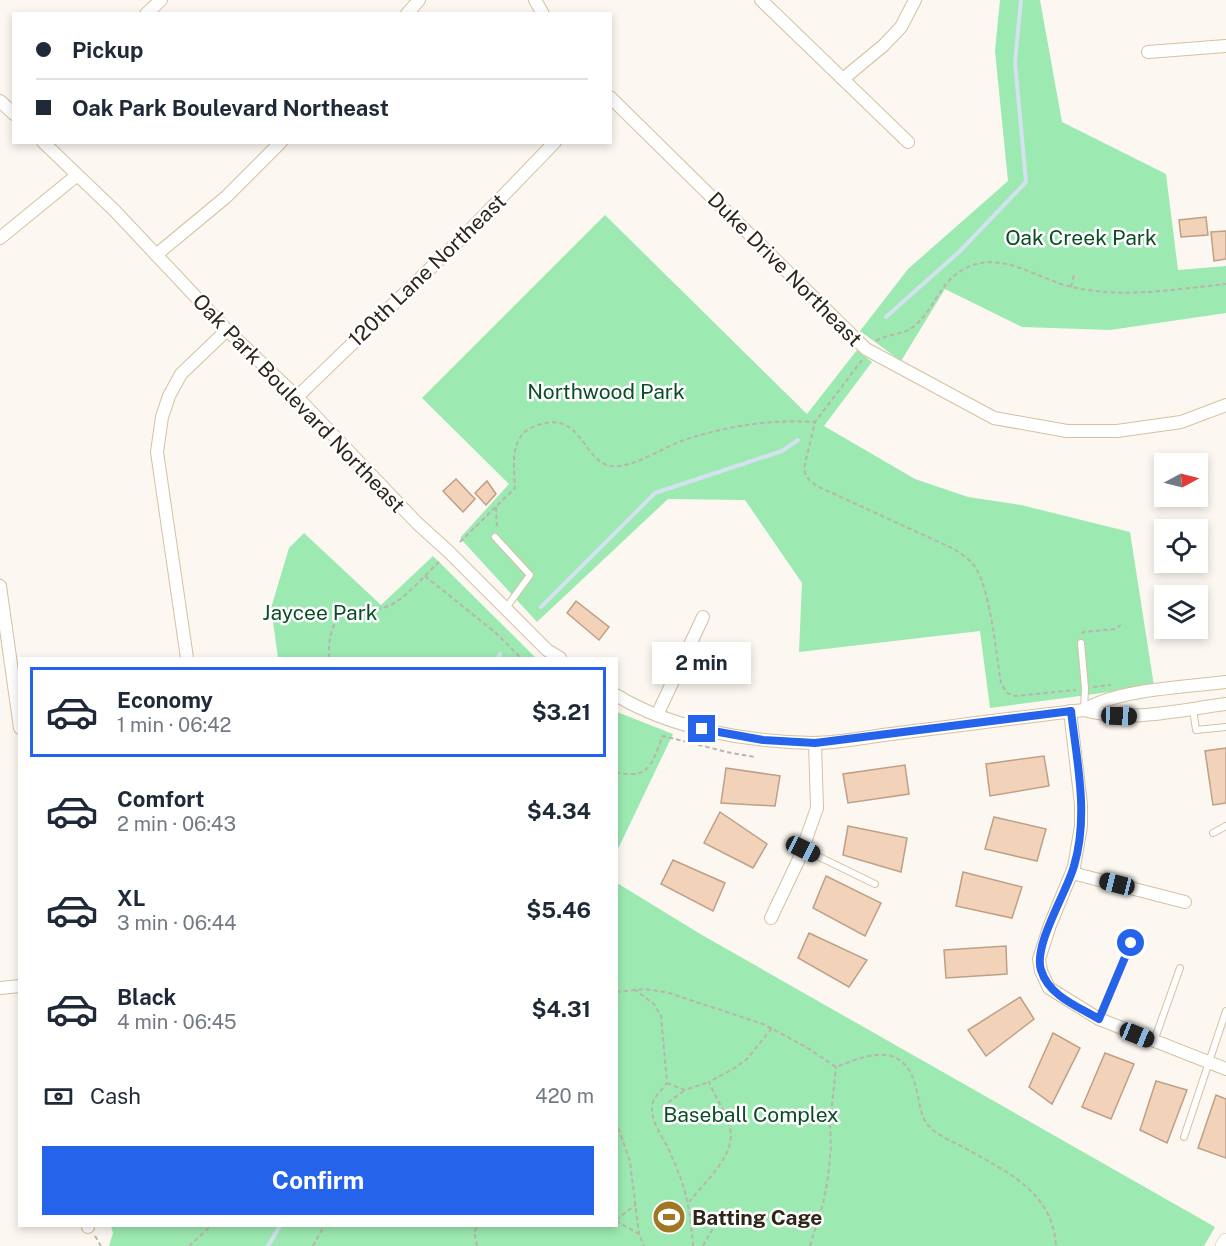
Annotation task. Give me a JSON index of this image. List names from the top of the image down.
{
  "streets": {
    "street": ["Duke Drive Northeast", "120th Lane Northeast", "Oak Park Boulevard Northeast"]
  },
  "crossings": [
    ["120th Lane Northeast", "Oak Park Boulevard Northeast"]
  ],
  "parks": [
    "Oak Creek Park",
    "Northwood Park",
    "Jaycee Park",
    "Baseball Complex"
  ],
  "places": {
    "sports": ["Batting Cage"]
  },
  "north": "right",
  "page": {
    "banner": ["Pickup", "Oak Park Boulevard Northeast"],
    "bubble": "2 min",
    "list": [
      {
        "name": "Economy",
        "note": "1 min · 06:42",
        "value": "$3.21"
      },
      {
        "name": "Comfort",
        "note": "2 min · 06:43",
        "value": "$4.34"
      },
      {
        "name": "XL",
        "note": "3 min · 06:44",
        "value": "$5.46"
      },
      {
        "name": "Black",
        "note": "4 min · 06:45",
        "value": "$4.31"
      }
    ],
    "pay": ["Cash", "420 m"],
    "buttons": "Confirm"
  }
}
